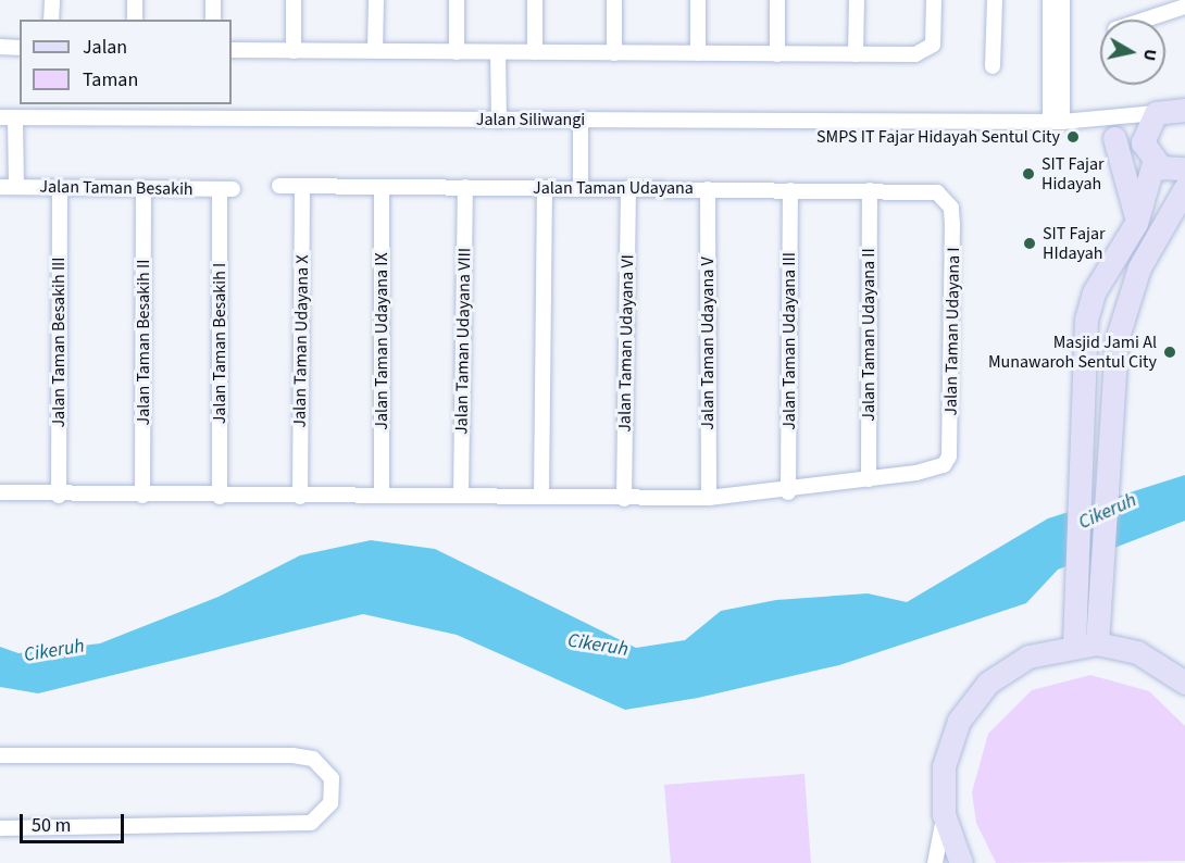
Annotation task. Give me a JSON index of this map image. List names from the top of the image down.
{
  "streets": {
    "street": [
      "Jalan Siliwangi",
      "Jalan Taman Besakih",
      "Jalan Taman Udayana",
      "Jalan Taman Udayana I",
      "Jalan Taman Udayana II",
      "Jalan Taman Udayana X",
      "Jalan Taman Udayana IX",
      "Jalan Taman Udayana VIII",
      "Jalan Taman Udayana III",
      "Jalan Taman Besakih III",
      "Jalan Taman Besakih II",
      "Jalan Taman Besakih I",
      "Jalan Taman Udayana VI",
      "Jalan Taman Udayana V"
    ]
  },
  "crossings": [
    ["Jalan Taman Besakih", "Jalan Taman Besakih III"],
    ["Jalan Taman Besakih", "Jalan Taman Besakih II"],
    ["Jalan Taman Besakih", "Jalan Taman Besakih I"],
    ["Jalan Taman Udayana", "Jalan Taman Udayana I"],
    ["Jalan Taman Udayana", "Jalan Taman Udayana II"],
    ["Jalan Taman Udayana", "Jalan Taman Udayana X"],
    ["Jalan Taman Udayana", "Jalan Taman Udayana IX"],
    ["Jalan Taman Udayana", "Jalan Taman Udayana VIII"],
    ["Jalan Taman Udayana", "Jalan Taman Udayana III"],
    ["Jalan Taman Udayana", "Jalan Taman Udayana VI"],
    ["Jalan Taman Udayana", "Jalan Taman Udayana V"],
    ["Jalan Taman Udayana I", "Jalan Taman Udayana II"]
  ],
  "water": ["Cikeruh"],
  "places": [
    "SMPS IT Fajar Hidayah Sentul City",
    "SIT Fajar Hidayah",
    "SIT Fajar HIdayah",
    "Masjid Jami Al Munawaroh Sentul City"
  ],
  "legend": ["Jalan", "Taman"],
  "scale_bar": "50 m",
  "north": "right"
}
